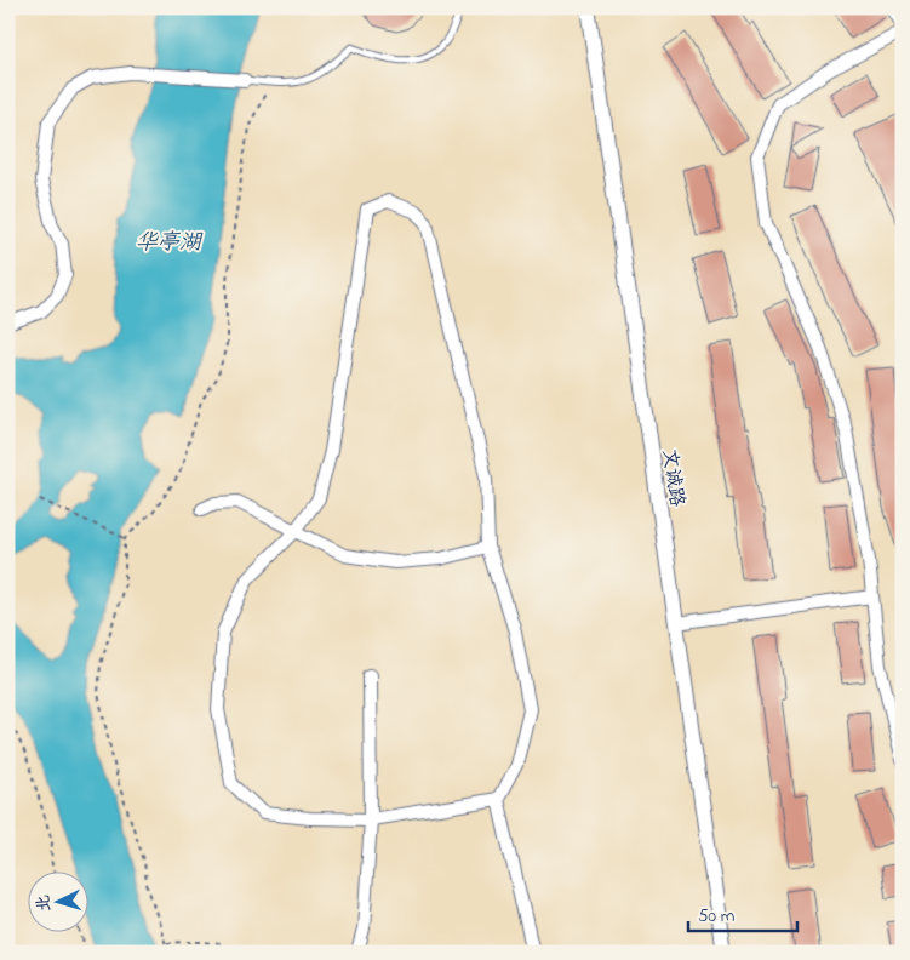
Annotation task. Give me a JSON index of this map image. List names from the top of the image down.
{
  "streets": {
    "street": ["文诚路"]
  },
  "water": ["华亭湖"],
  "scale_bar": "50 m",
  "north": "left"
}
